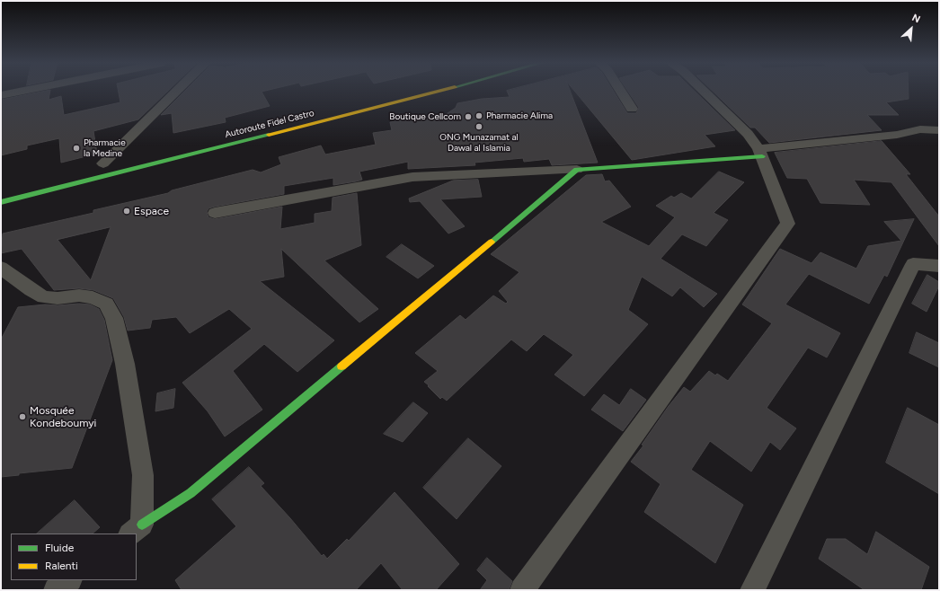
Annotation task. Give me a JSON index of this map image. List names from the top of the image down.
{
  "streets": {
    "main road": ["Autoroute Fidel Castro"]
  },
  "places": [
    "Pharmacie Alima",
    "Boutique Cellcom",
    "ONG Munazamat al Dawal al Islamia",
    "Pharmacie la Medine",
    "Espace",
    "Mosquée Kondeboumyi"
  ],
  "legend": ["Fluide", "Ralenti"],
  "north": "top right"
}
